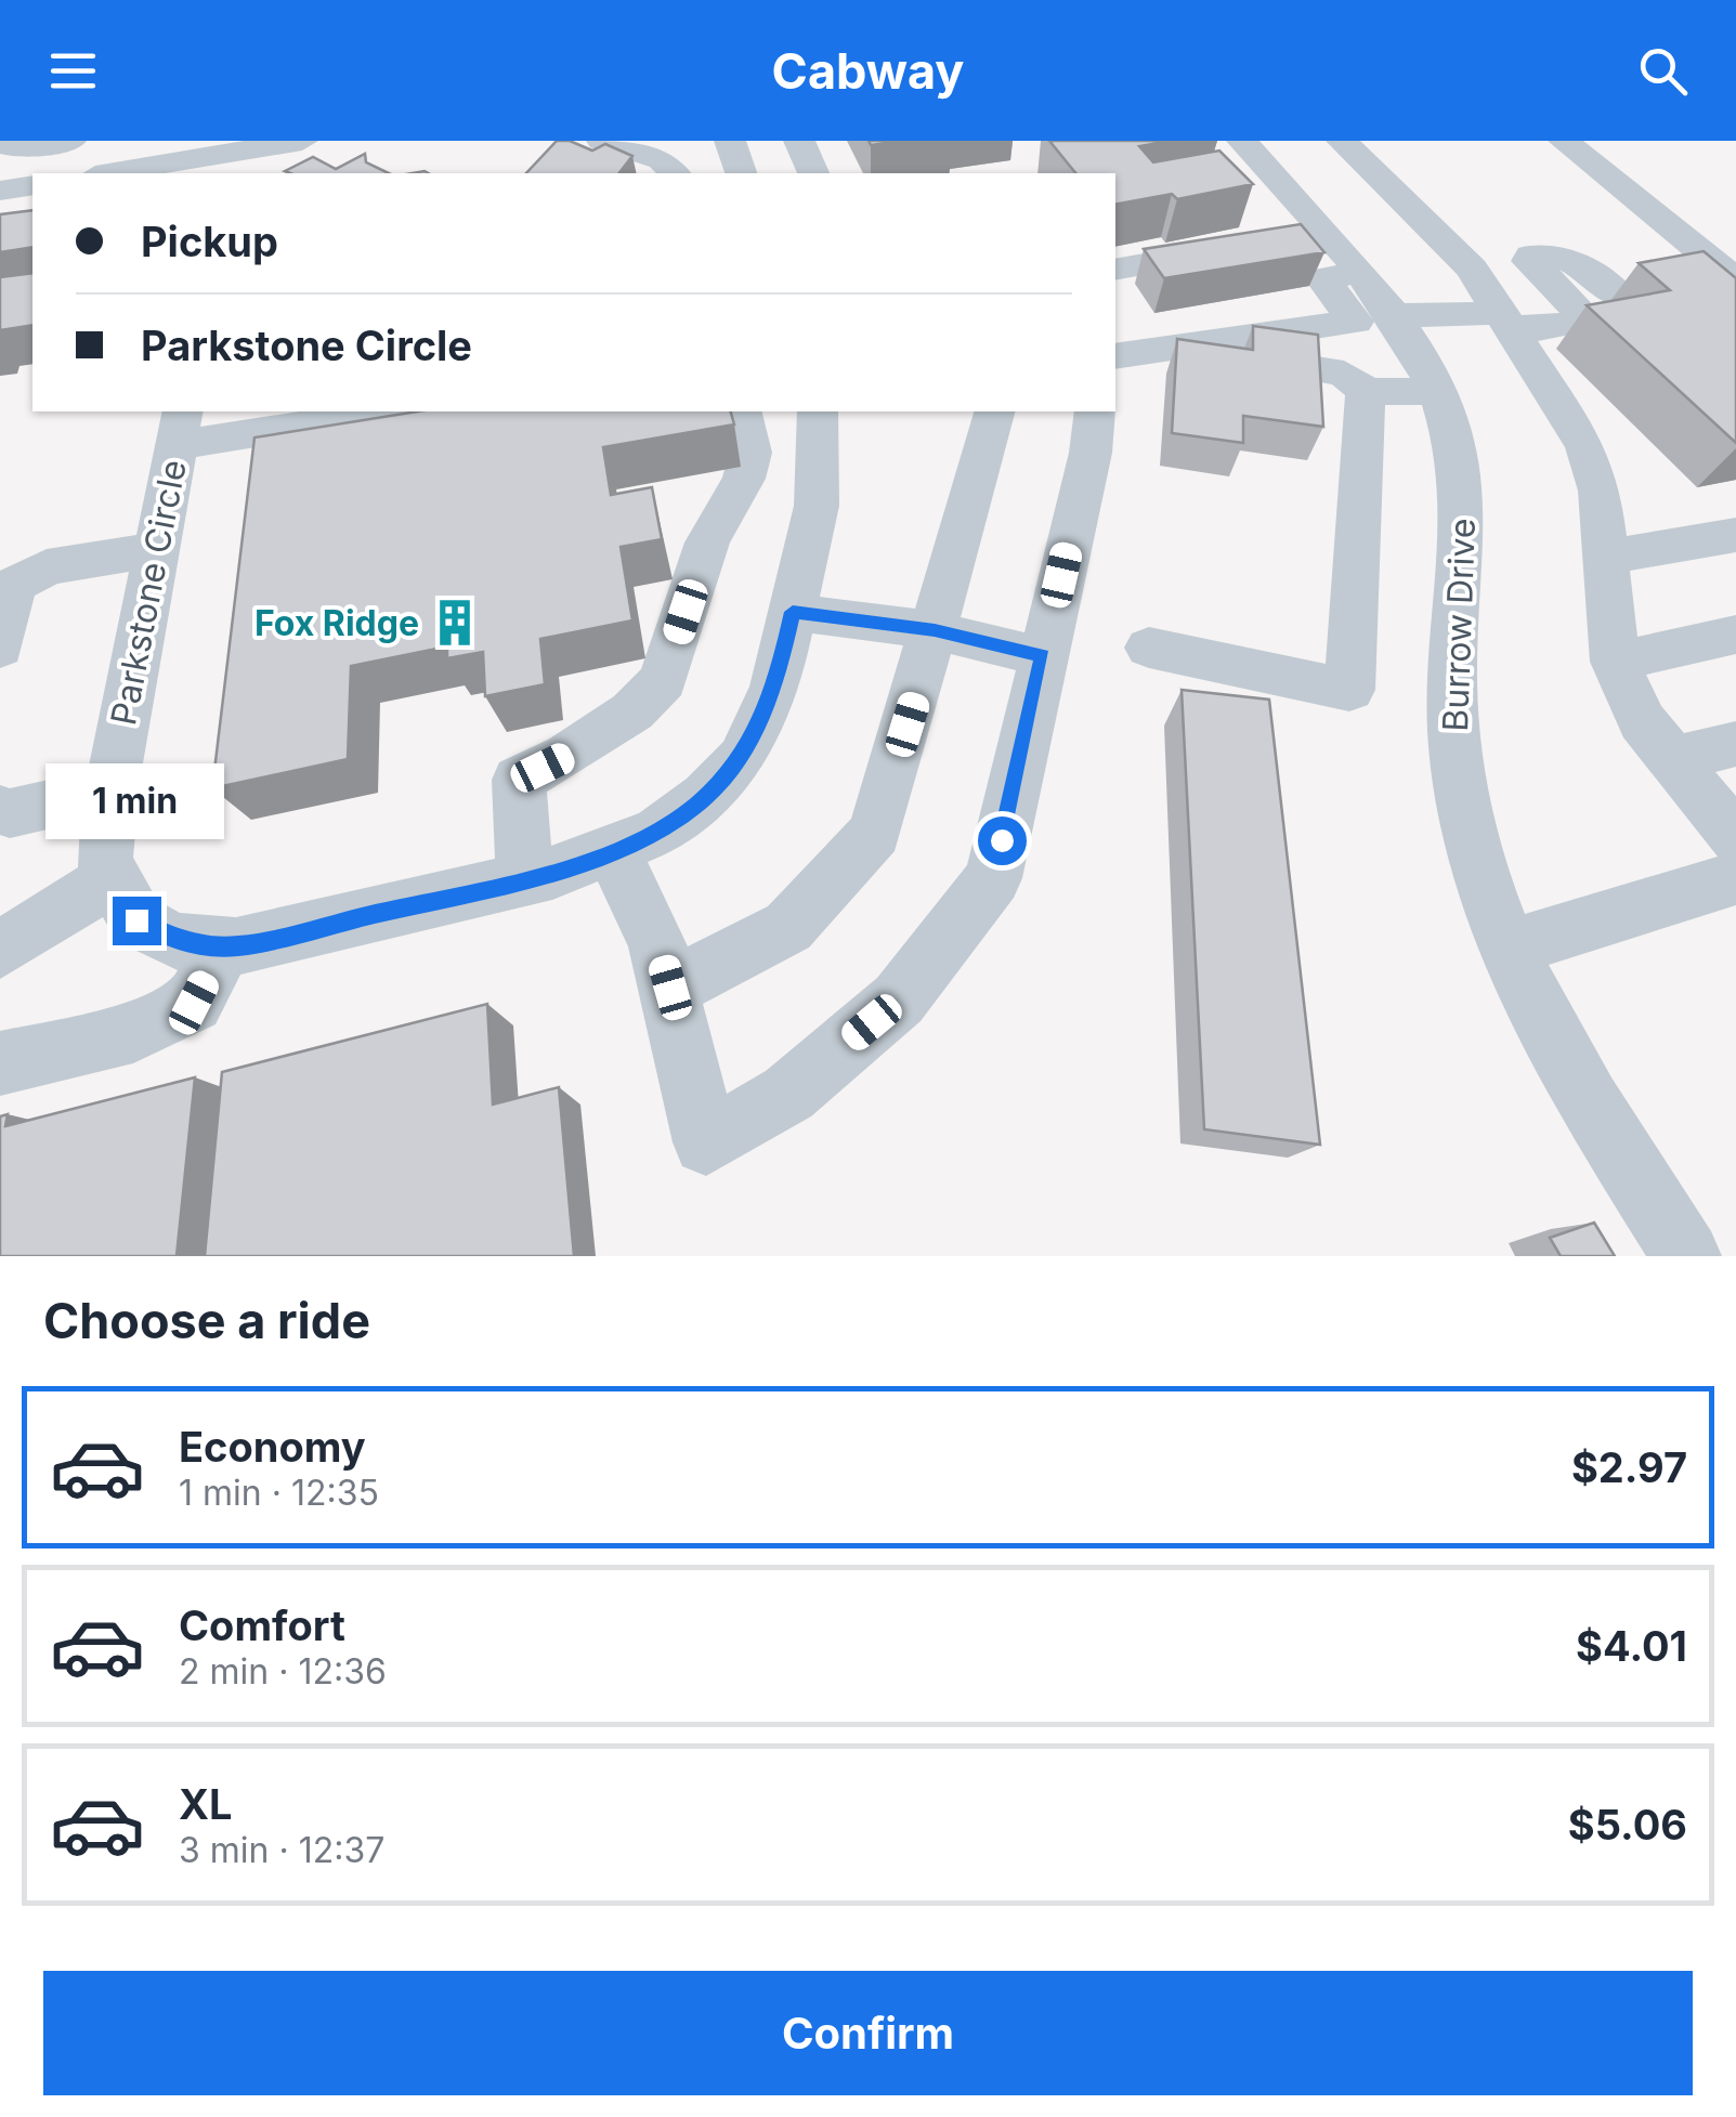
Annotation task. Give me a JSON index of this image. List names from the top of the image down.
{
  "streets": {
    "street": ["Parkstone Circle", "Burrow Drive"]
  },
  "places": {
    "building": ["Fox Ridge"]
  },
  "page": {
    "header": "Cabway",
    "banner": ["Pickup", "Parkstone Circle"],
    "bubble": "1 min",
    "heading": "Choose a ride",
    "list": [
      {
        "name": "Economy",
        "note": "1 min · 12:35",
        "value": "$2.97"
      },
      {
        "name": "Comfort",
        "note": "2 min · 12:36",
        "value": "$4.01"
      },
      {
        "name": "XL",
        "note": "3 min · 12:37",
        "value": "$5.06"
      }
    ],
    "buttons": "Confirm"
  }
}
